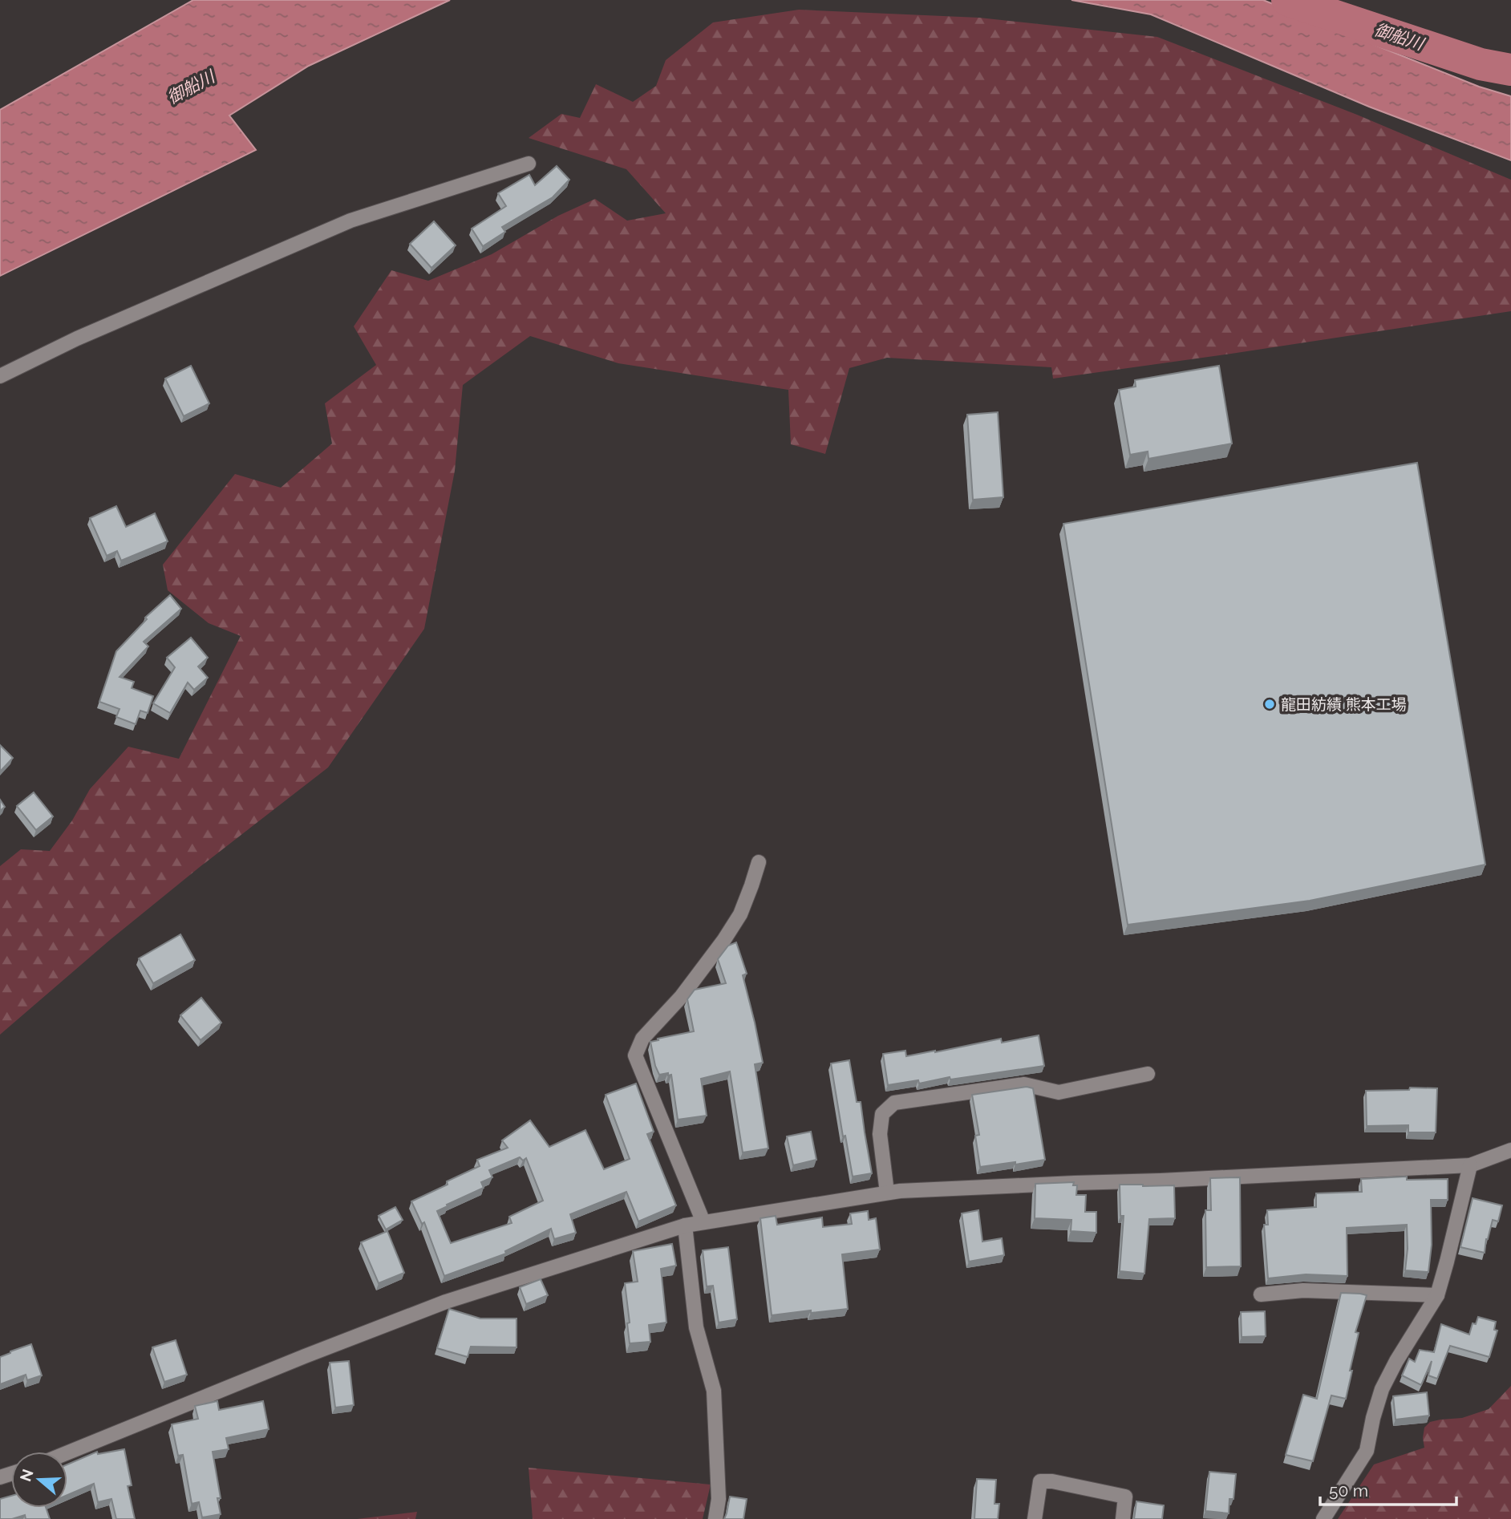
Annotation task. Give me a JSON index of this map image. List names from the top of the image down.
{
  "water": ["御船川"],
  "places": ["龍田紡績 熊本工場"],
  "scale_bar": "50 m",
  "north": "left"
}
